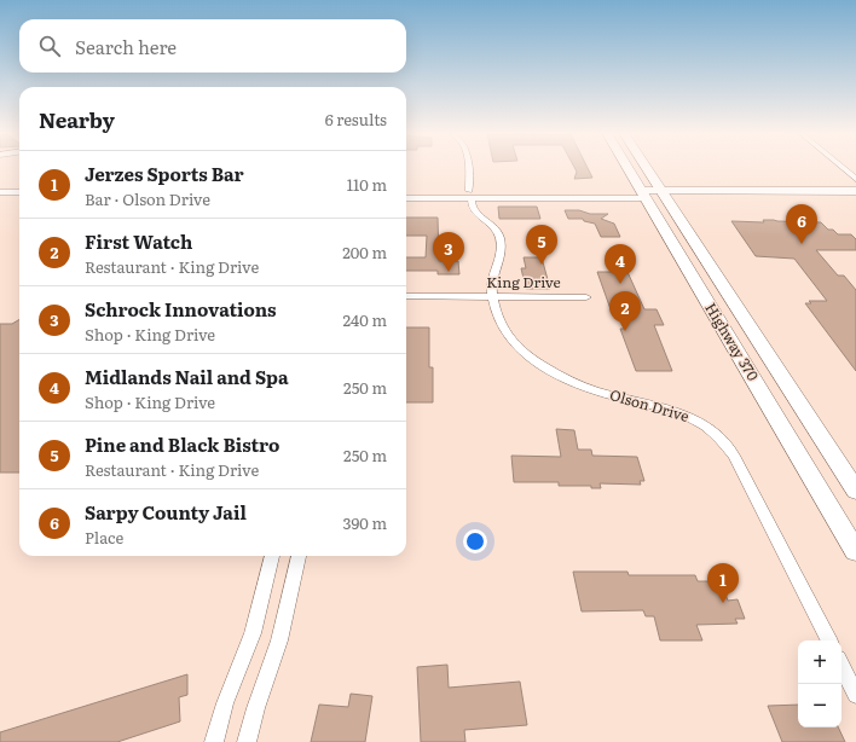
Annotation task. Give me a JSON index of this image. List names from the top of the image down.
{
  "streets": {
    "highway": ["Highway 370"],
    "street": ["King Drive", "Olson Drive"]
  },
  "crossings": [
    ["King Drive", "Olson Drive"]
  ],
  "page": {
    "search": "Search here",
    "heading": ["Nearby", "6 results"],
    "list": [
      {
        "mark": "1",
        "name": "Jerzes Sports Bar",
        "note": "Bar · Olson Drive",
        "value": "110 m"
      },
      {
        "mark": "2",
        "name": "First Watch",
        "note": "Restaurant · King Drive",
        "value": "200 m"
      },
      {
        "mark": "3",
        "name": "Schrock Innovations",
        "note": "Shop · King Drive",
        "value": "240 m"
      },
      {
        "mark": "4",
        "name": "Midlands Nail and Spa",
        "note": "Shop · King Drive",
        "value": "250 m"
      },
      {
        "mark": "5",
        "name": "Pine and Black Bistro",
        "note": "Restaurant · King Drive",
        "value": "250 m"
      },
      {
        "mark": "6",
        "name": "Sarpy County Jail",
        "note": "Place",
        "value": "390 m"
      }
    ],
    "pins": [
      "6",
      "5",
      "3",
      "4",
      "2",
      "1"
    ],
    "map_buttons": ["+", "−"]
  }
}
